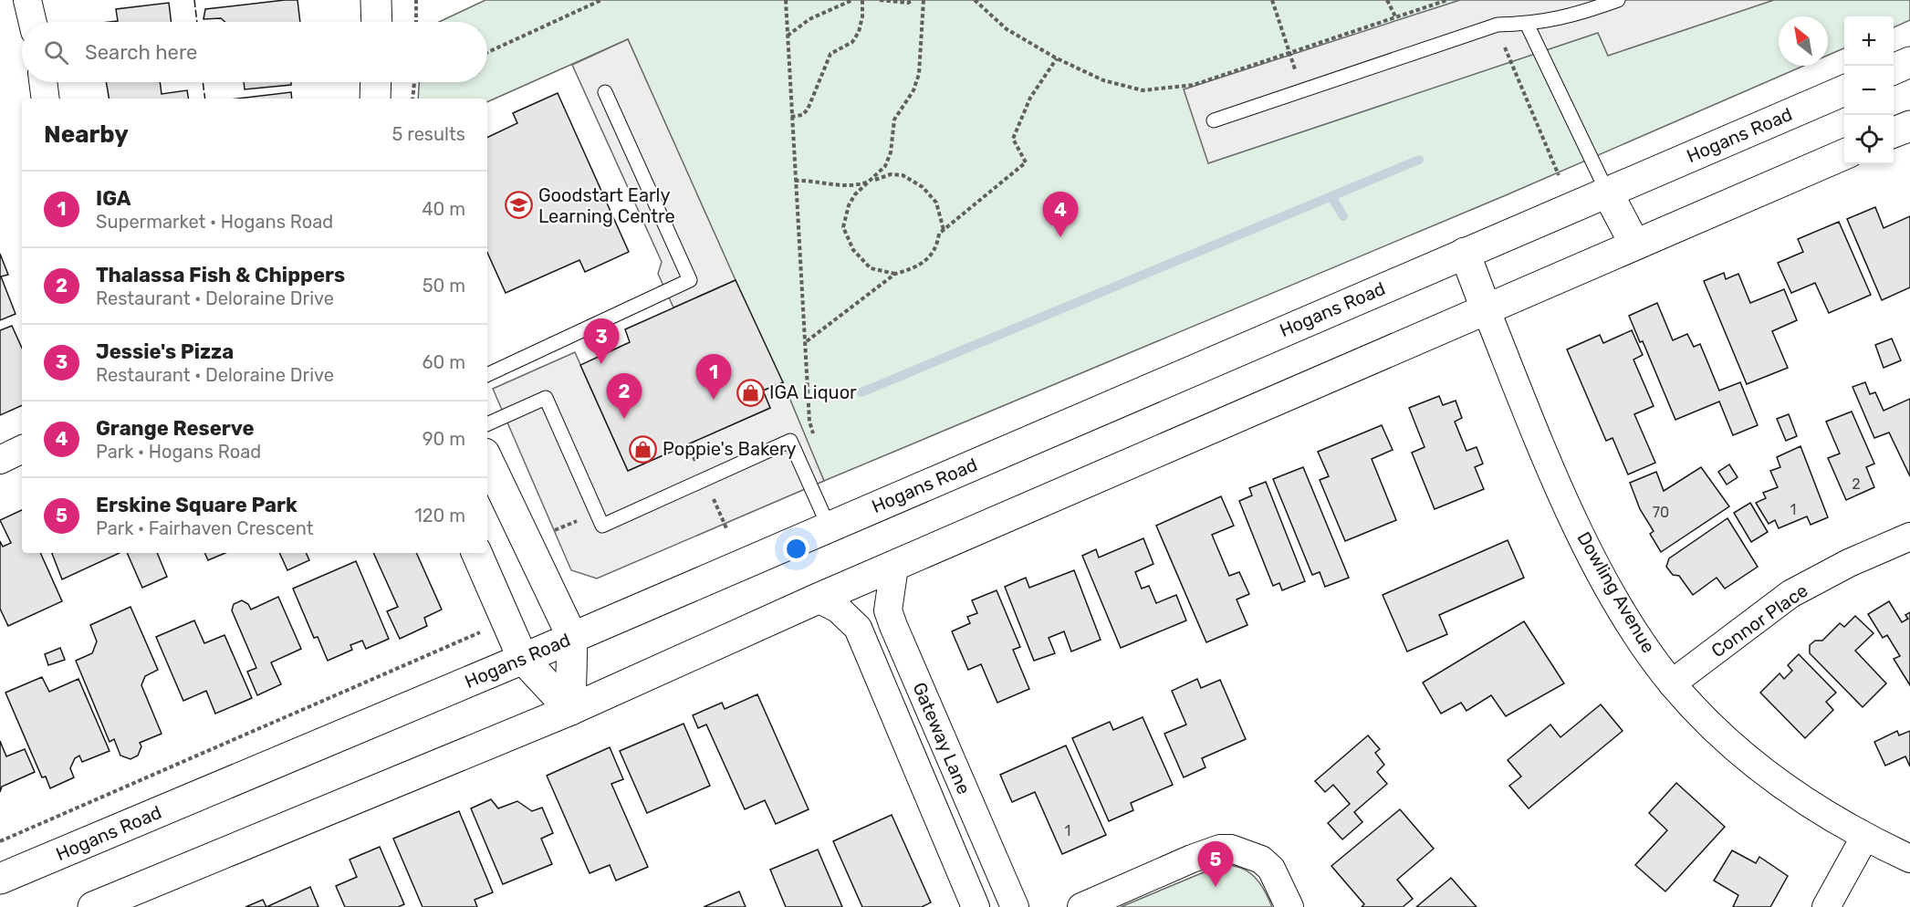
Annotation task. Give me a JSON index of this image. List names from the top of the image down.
{
  "streets": {
    "street": [
      "Hogans Road",
      "Dowling Avenue",
      "Connor Place",
      "Gateway Lane"
    ]
  },
  "crossings": [
    ["Hogans Road", "Dowling Avenue"],
    ["Dowling Avenue", "Connor Place"]
  ],
  "places": {
    "school or university": ["Goodstart Early Learning Centre"],
    "shop": ["IGA Liquor", "Poppie's Bakery"]
  },
  "house_numbers": [
    "2",
    "1",
    "70",
    "1"
  ],
  "north": "top left",
  "page": {
    "map_buttons": ["+", "−"],
    "search": "Search here",
    "heading": ["Nearby", "5 results"],
    "list": [
      {
        "mark": "1",
        "name": "IGA",
        "note": "Supermarket · Hogans Road",
        "value": "40 m"
      },
      {
        "mark": "2",
        "name": "Thalassa Fish & Chippers",
        "note": "Restaurant · Deloraine Drive",
        "value": "50 m"
      },
      {
        "mark": "3",
        "name": "Jessie's Pizza",
        "note": "Restaurant · Deloraine Drive",
        "value": "60 m"
      },
      {
        "mark": "4",
        "name": "Grange Reserve",
        "note": "Park · Hogans Road",
        "value": "90 m"
      },
      {
        "mark": "5",
        "name": "Erskine Square Park",
        "note": "Park · Fairhaven Crescent",
        "value": "120 m"
      }
    ],
    "pins": [
      "4",
      "3",
      "1",
      "2",
      "5"
    ]
  }
}
